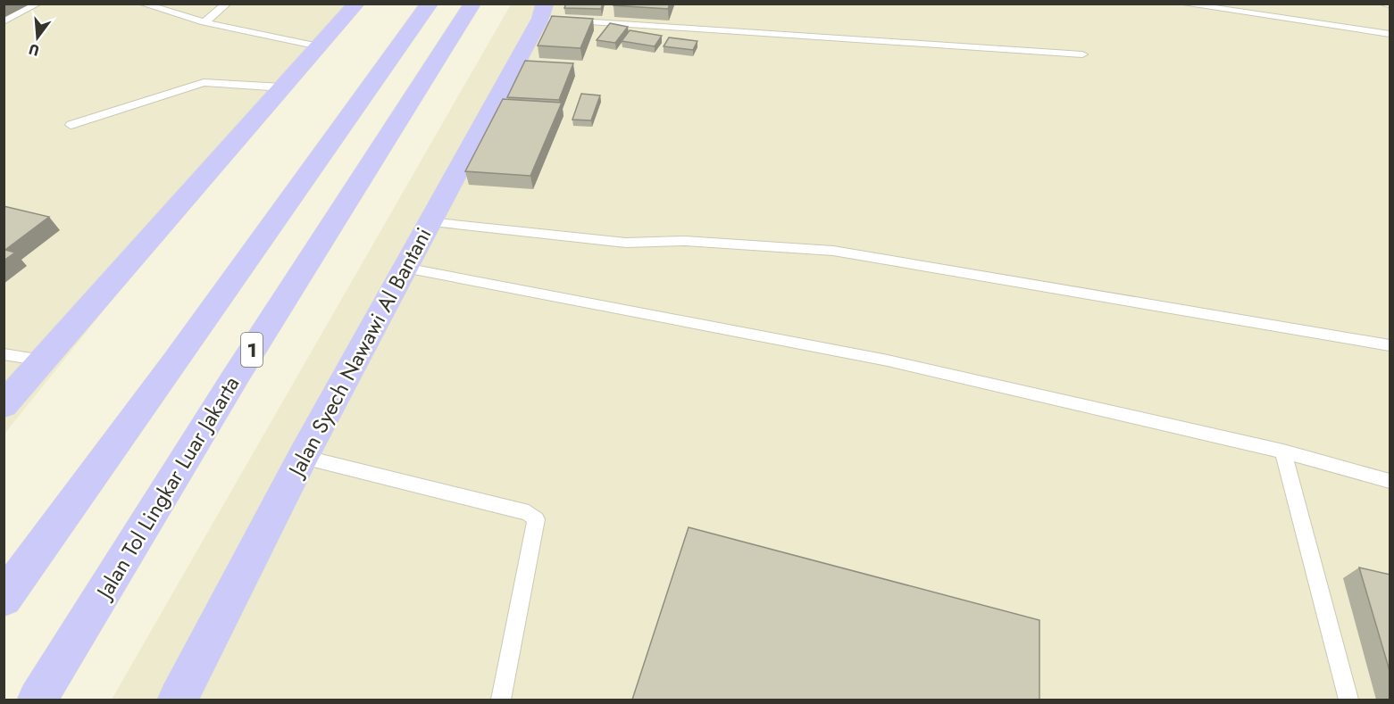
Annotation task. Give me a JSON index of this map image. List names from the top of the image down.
{
  "streets": {
    "highway": ["1", "Jalan Syech Nawawi Al Bantani", "Jalan Tol Lingkar Luar Jakarta"]
  },
  "north": "bottom"
}
